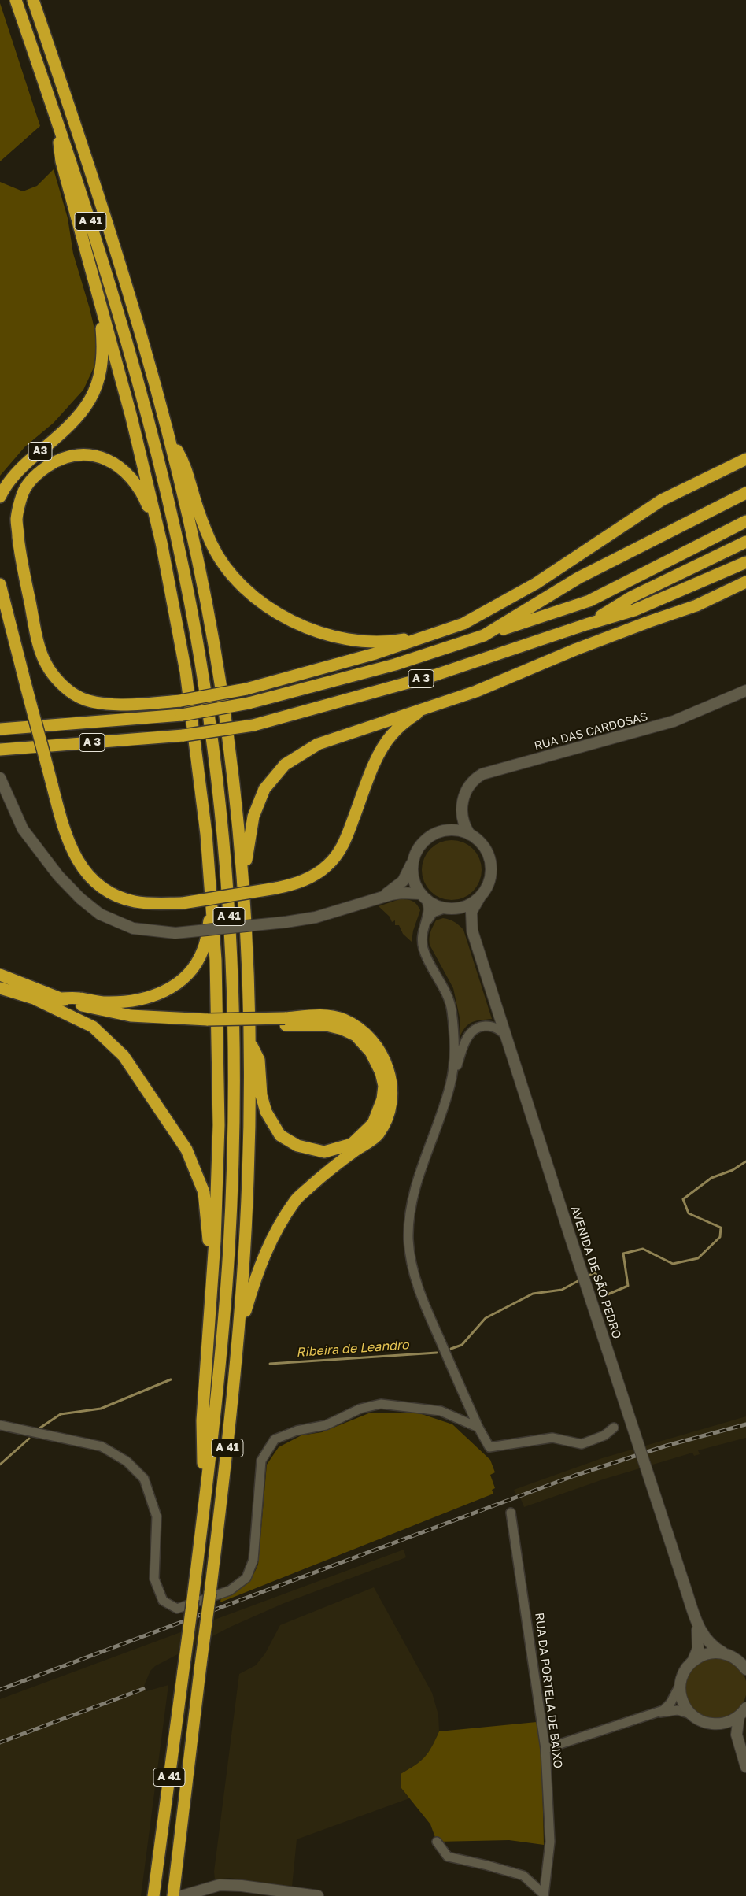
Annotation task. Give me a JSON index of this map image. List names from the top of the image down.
{
  "streets": {
    "highway": ["A 41", "A3", "A 3"],
    "street": ["RUA DAS CARDOSAS", "AVENIDA DE SÃO PEDRO", "RUA DA PORTELA DE BAIXO"]
  },
  "crossings": [
    ["RUA DAS CARDOSAS", "AVENIDA DE SÃO PEDRO"]
  ],
  "water": ["Ribeira de Leandro"]
}
